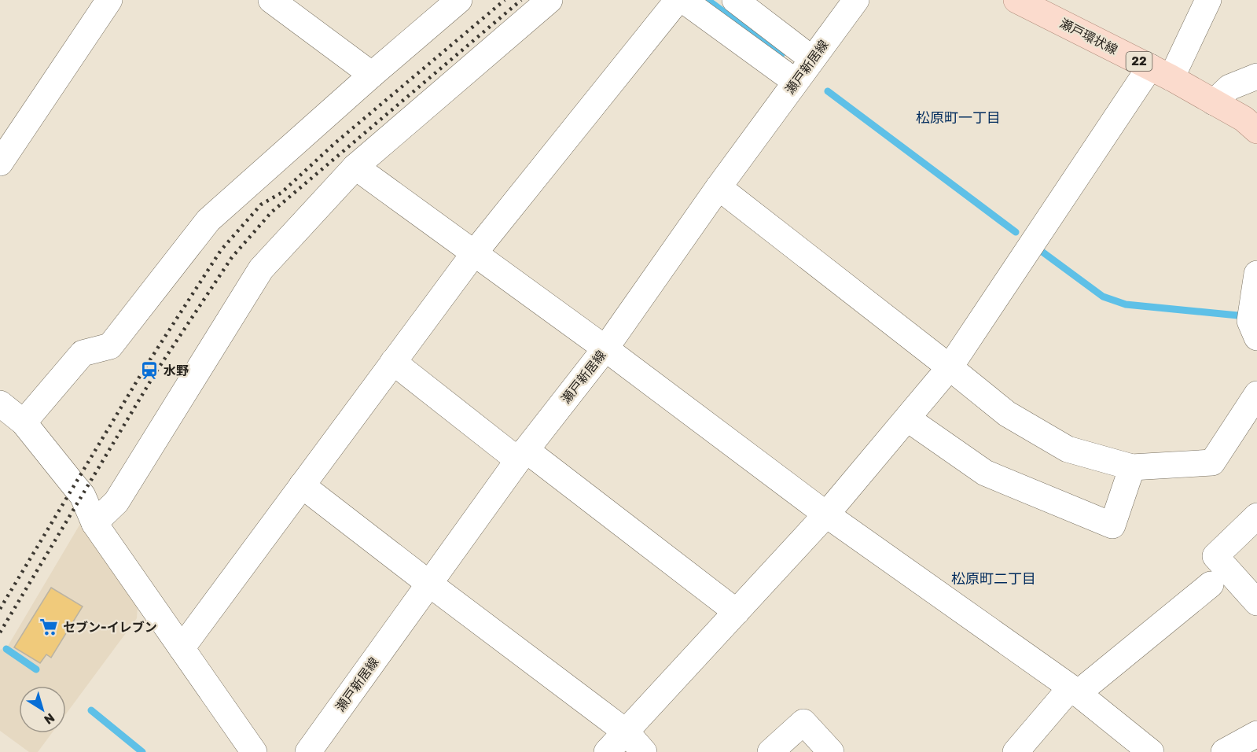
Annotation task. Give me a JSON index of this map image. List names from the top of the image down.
{
  "streets": {
    "main road": ["瀬戸環状線", "22"],
    "street": ["瀬戸新居線"]
  },
  "districts": ["松原町一丁目", "松原町二丁目"],
  "places": {
    "station": ["水野"],
    "supermarket": ["セブン-イレブン"]
  },
  "north": "bottom right"
}
